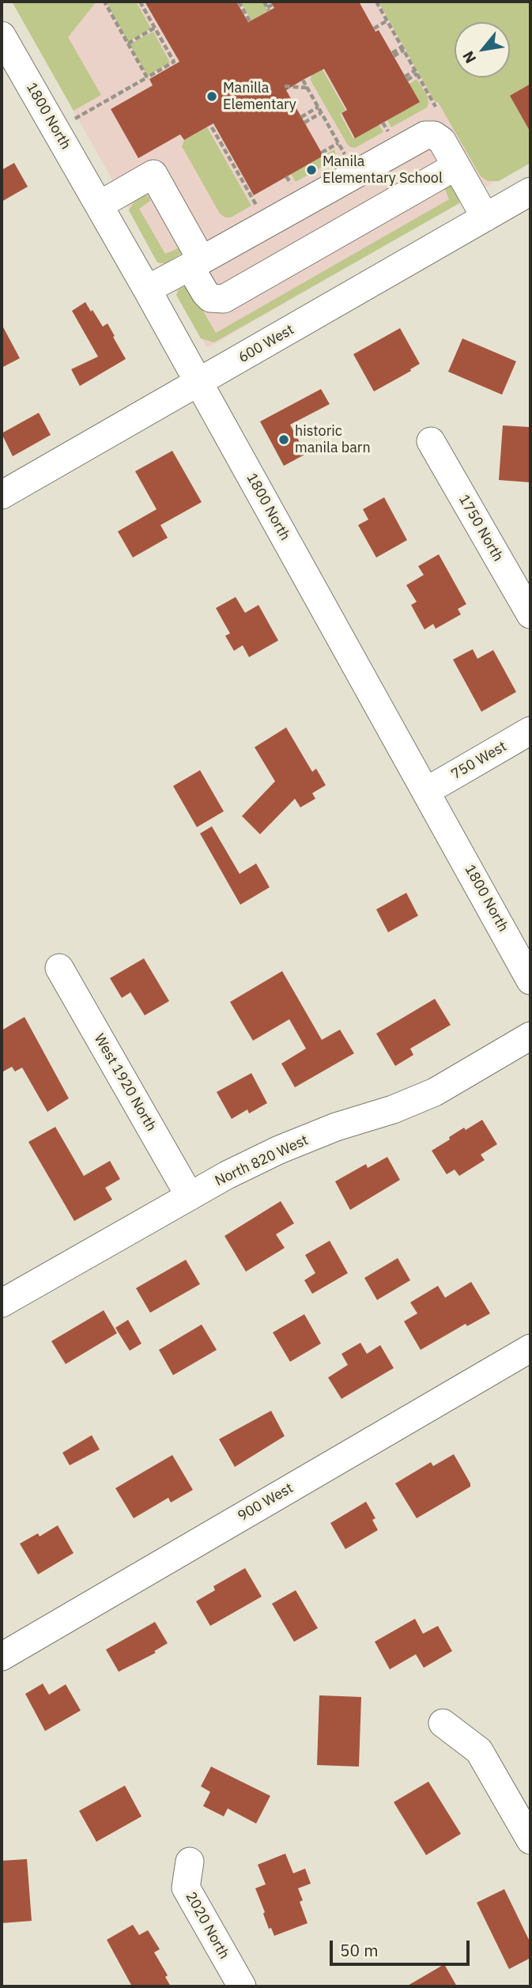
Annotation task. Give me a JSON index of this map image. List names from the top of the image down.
{
  "streets": {
    "street": [
      "1800 North",
      "600 West",
      "1750 North",
      "750 West",
      "West 1920 North",
      "North 820 West",
      "900 West",
      "2020 North"
    ]
  },
  "crossings": [
    ["1800 North", "600 West"],
    ["1800 North", "750 West"],
    ["West 1920 North", "North 820 West"]
  ],
  "places": ["Manilla Elementary", "Manila Elementary School", "historic manila barn"],
  "scale_bar": "50 m",
  "north": "bottom left"
}
